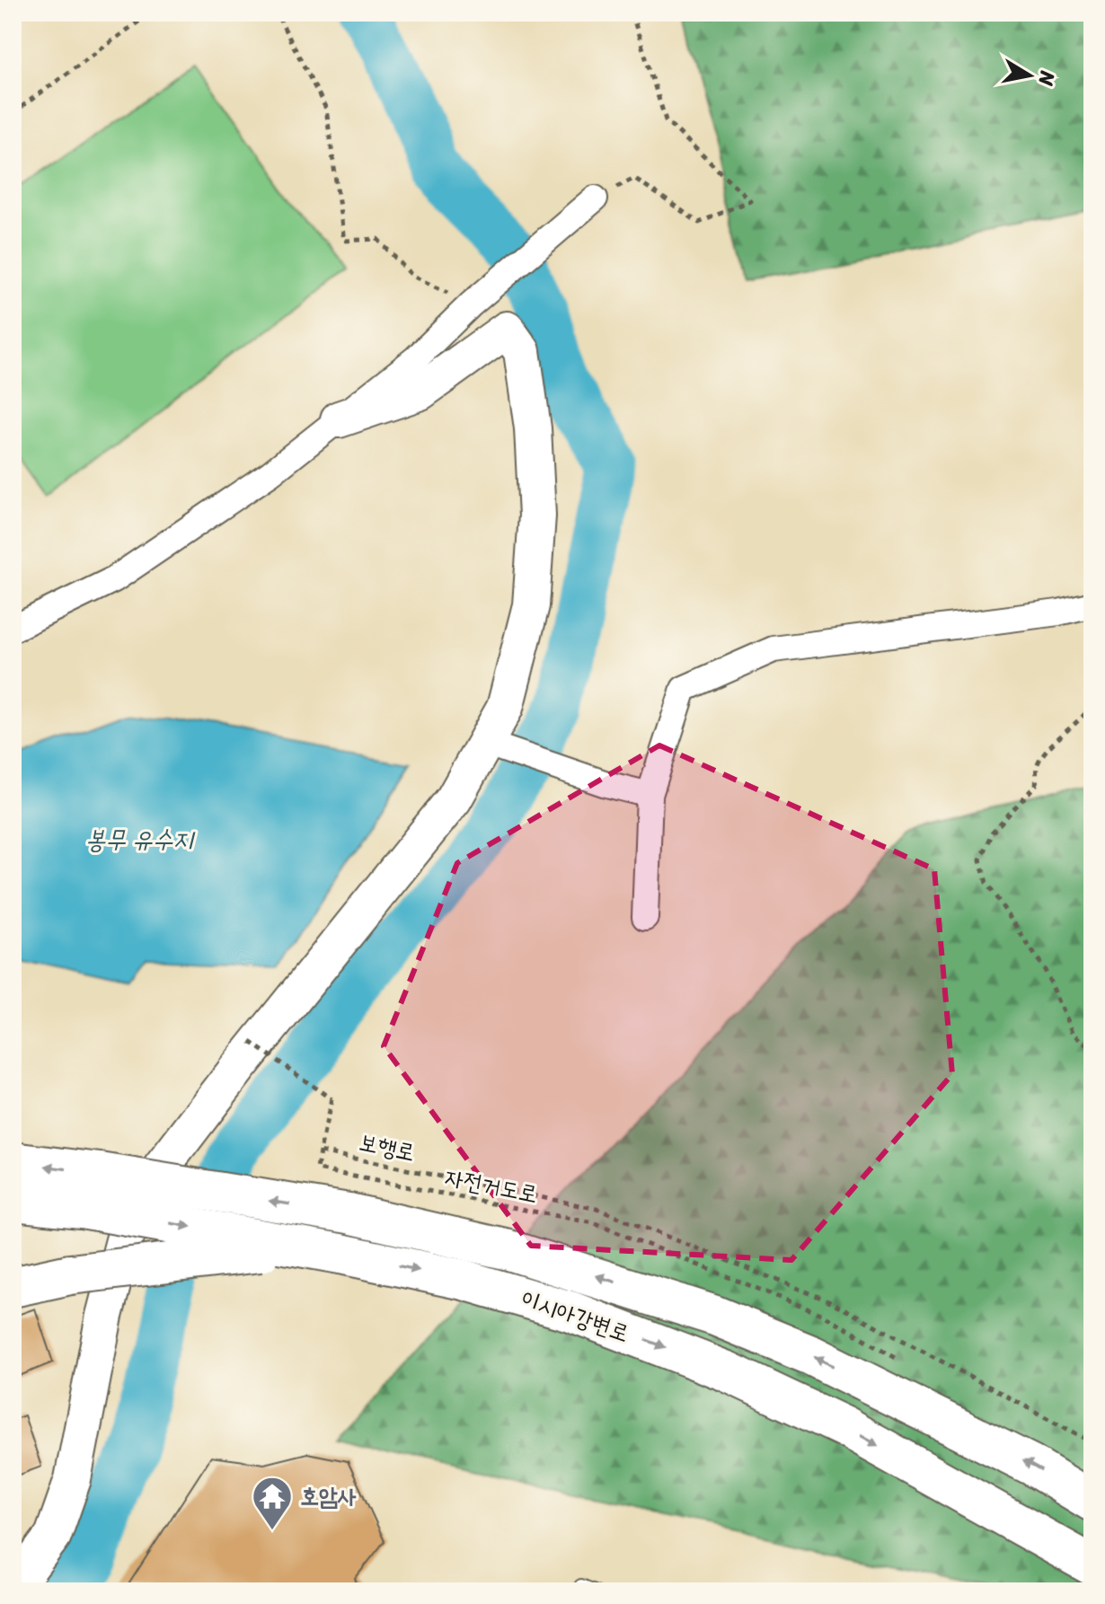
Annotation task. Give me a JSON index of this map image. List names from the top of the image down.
{
  "streets": {
    "highway": ["이시아강변로"],
    "path": ["보행로", "자전거도로"]
  },
  "crossings": [
    ["보행로", "자전거도로"]
  ],
  "water": ["봉무 유수지"],
  "places": {
    "temple": ["호암사"]
  },
  "north": "right"
}
